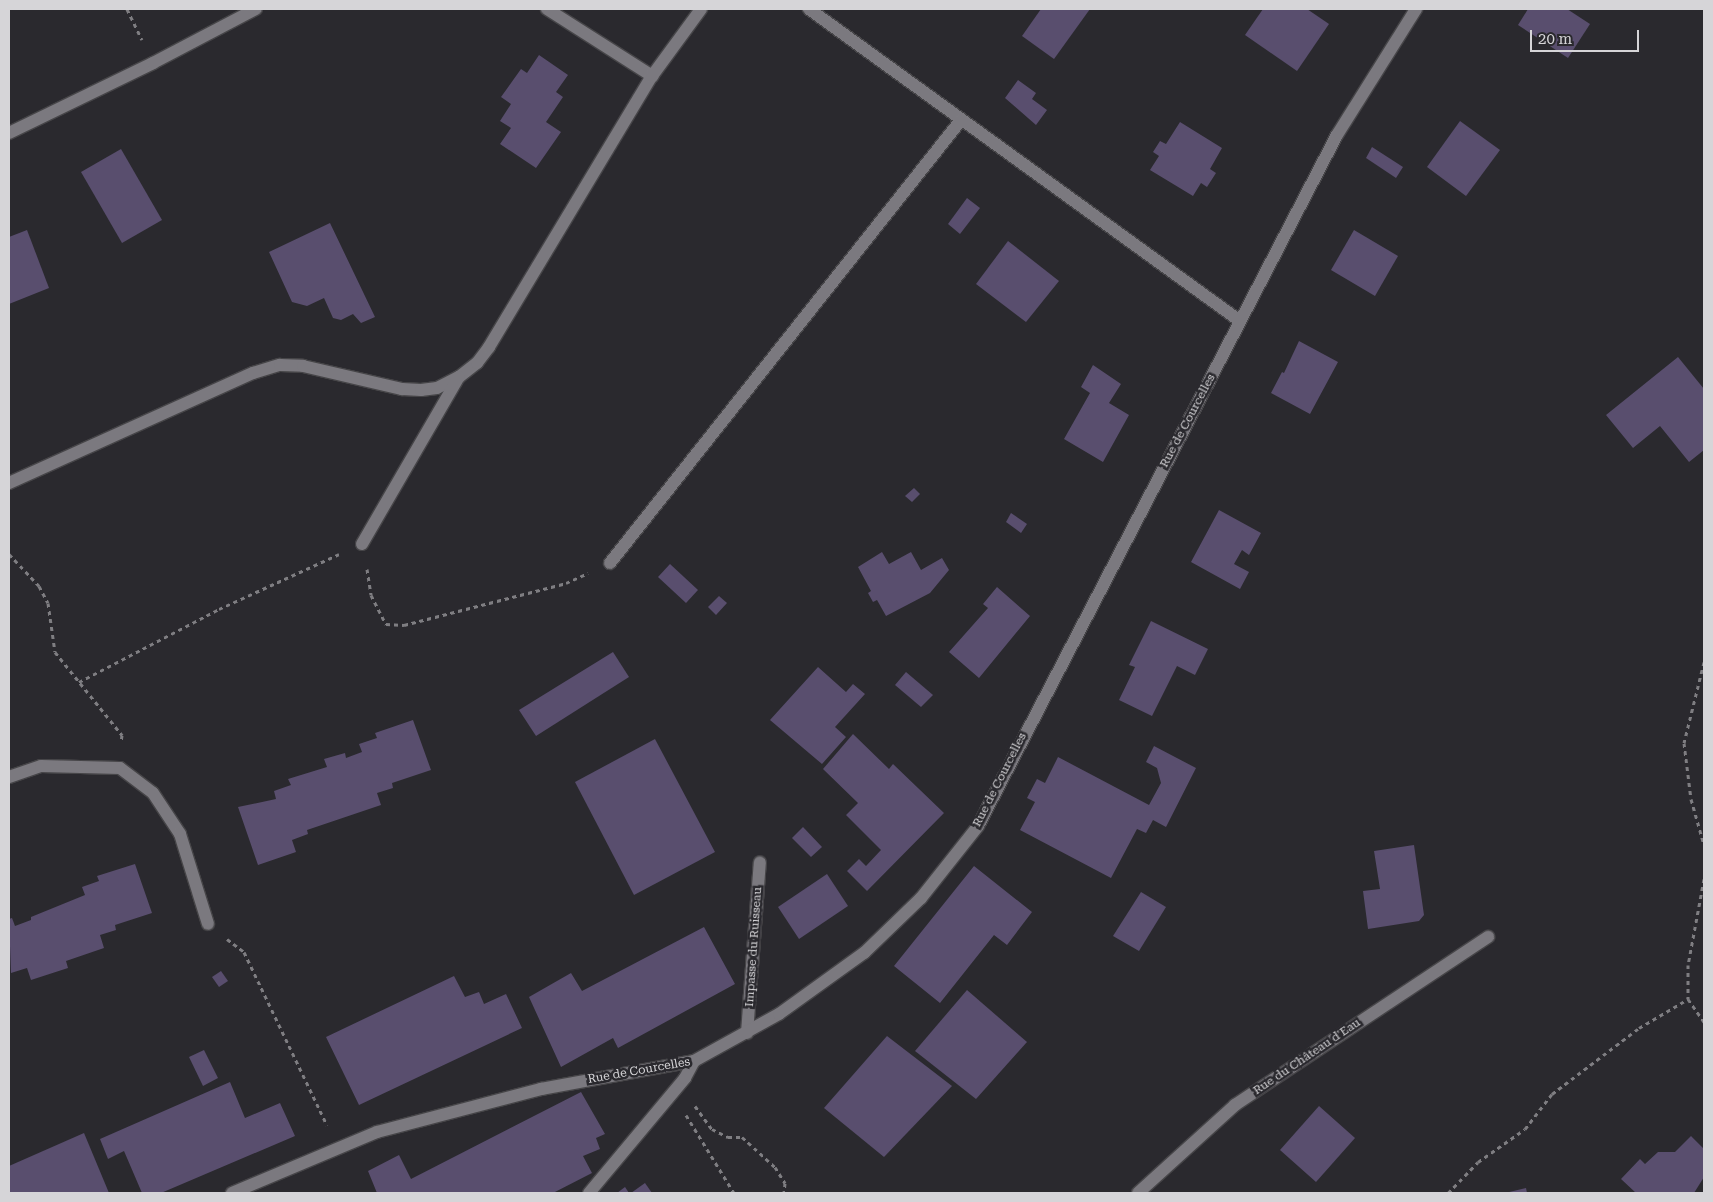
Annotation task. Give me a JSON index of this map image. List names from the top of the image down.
{
  "streets": {
    "street": ["Rue de Courcelles", "Impasse du Ruisseau", "Rue du Château d'Eau"]
  },
  "crossings": [
    ["Rue de Courcelles", "Impasse du Ruisseau"]
  ],
  "scale_bar": "20 m"
}
